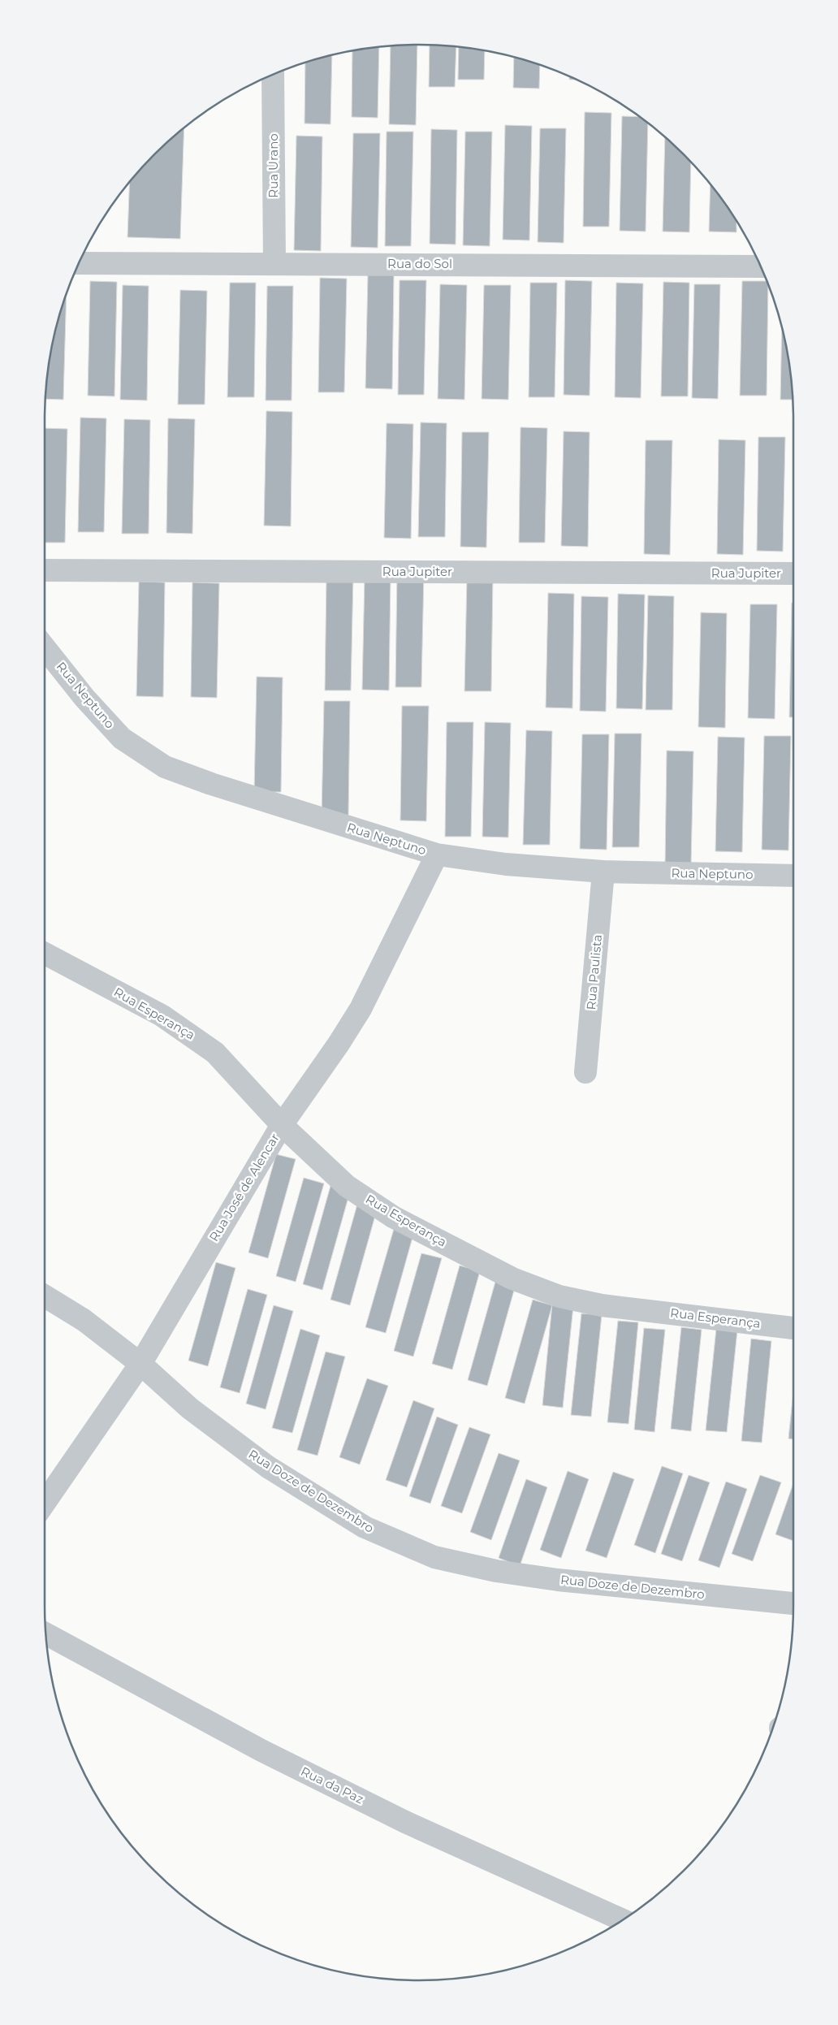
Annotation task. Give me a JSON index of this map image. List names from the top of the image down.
{
  "streets": {
    "street": [
      "Rua Urano",
      "Rua do Sol",
      "Rua Jupiter",
      "Rua Neptuno",
      "Rua Paulista",
      "Rua Esperança",
      "Rua José de Alencar",
      "Rua Doze de Dezembro",
      "Rua da Paz"
    ]
  },
  "crossings": [
    ["Rua Urano", "Rua do Sol"],
    ["Rua Neptuno", "Rua Paulista"],
    ["Rua Neptuno", "Rua José de Alencar"],
    ["Rua Esperança", "Rua José de Alencar"],
    ["Rua José de Alencar", "Rua Doze de Dezembro"]
  ]
}
